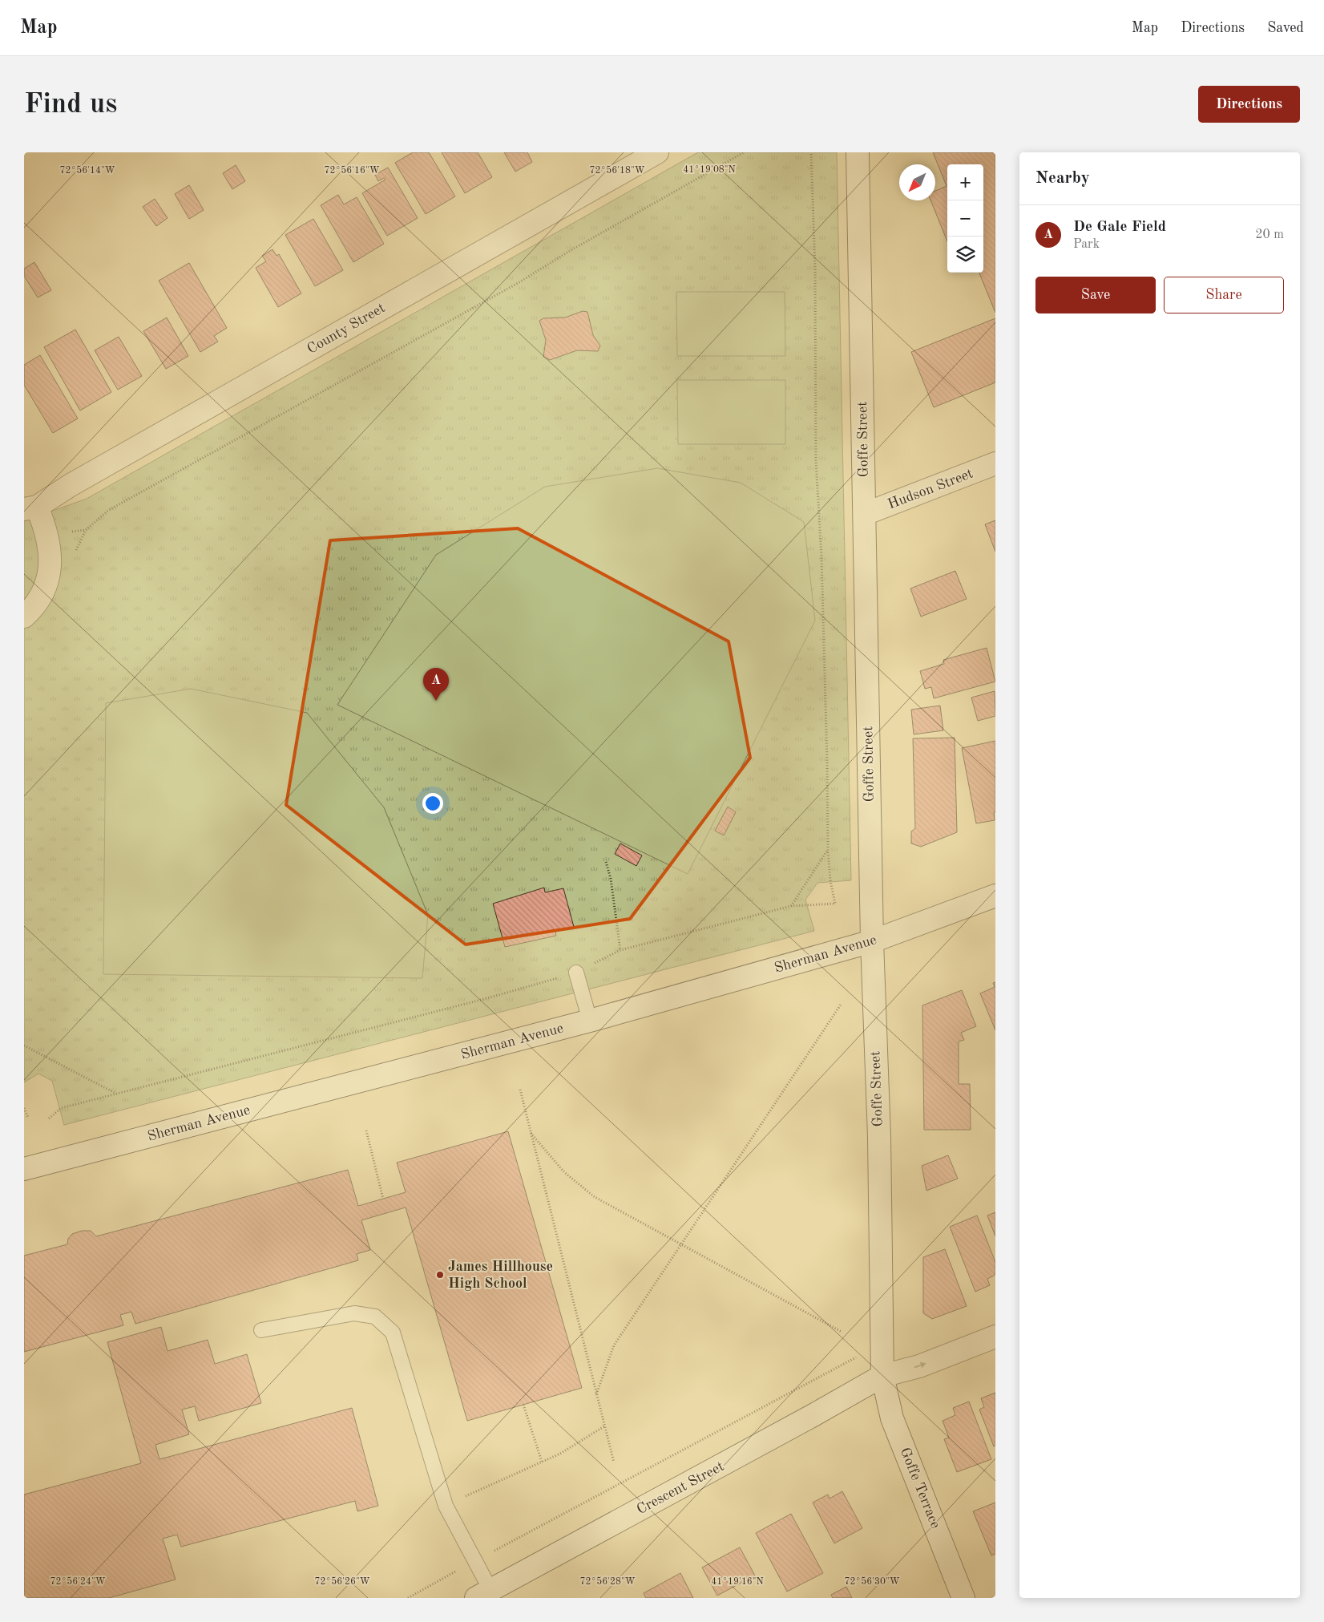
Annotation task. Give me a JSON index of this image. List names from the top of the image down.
{
  "streets": {
    "main road": [
      "County Street",
      "Goffe Street",
      "Hudson Street",
      "Sherman Avenue",
      "Crescent Street",
      "Goffe Terrace"
    ]
  },
  "crossings": [
    ["Goffe Street", "Hudson Street"],
    ["Goffe Street", "Sherman Avenue"],
    ["Goffe Street", "Crescent Street"],
    ["Goffe Street", "Goffe Terrace"],
    ["Crescent Street", "Goffe Terrace"]
  ],
  "places": ["James Hillhouse High School"],
  "north": "bottom left",
  "page": {
    "header": "Map",
    "nav": ["Map", "Directions", "Saved"],
    "buttons": [
      "Directions",
      ["Save", "Share"]
    ],
    "title": "Find us",
    "heading": "Nearby",
    "map_buttons": ["+", "−"],
    "list": [
      {
        "mark": "A",
        "name": "De Gale Field",
        "note": "Park",
        "value": "20 m"
      }
    ],
    "pins": "A"
  },
  "coordinates": [
    "41°19'08\"N",
    "72°56'14\"W",
    "72°56'16\"W",
    "72°56'18\"W",
    "72°56'24\"W",
    "72°56'26\"W",
    "72°56'28\"W",
    "72°56'30\"W",
    "41°19'16\"N"
  ]
}
